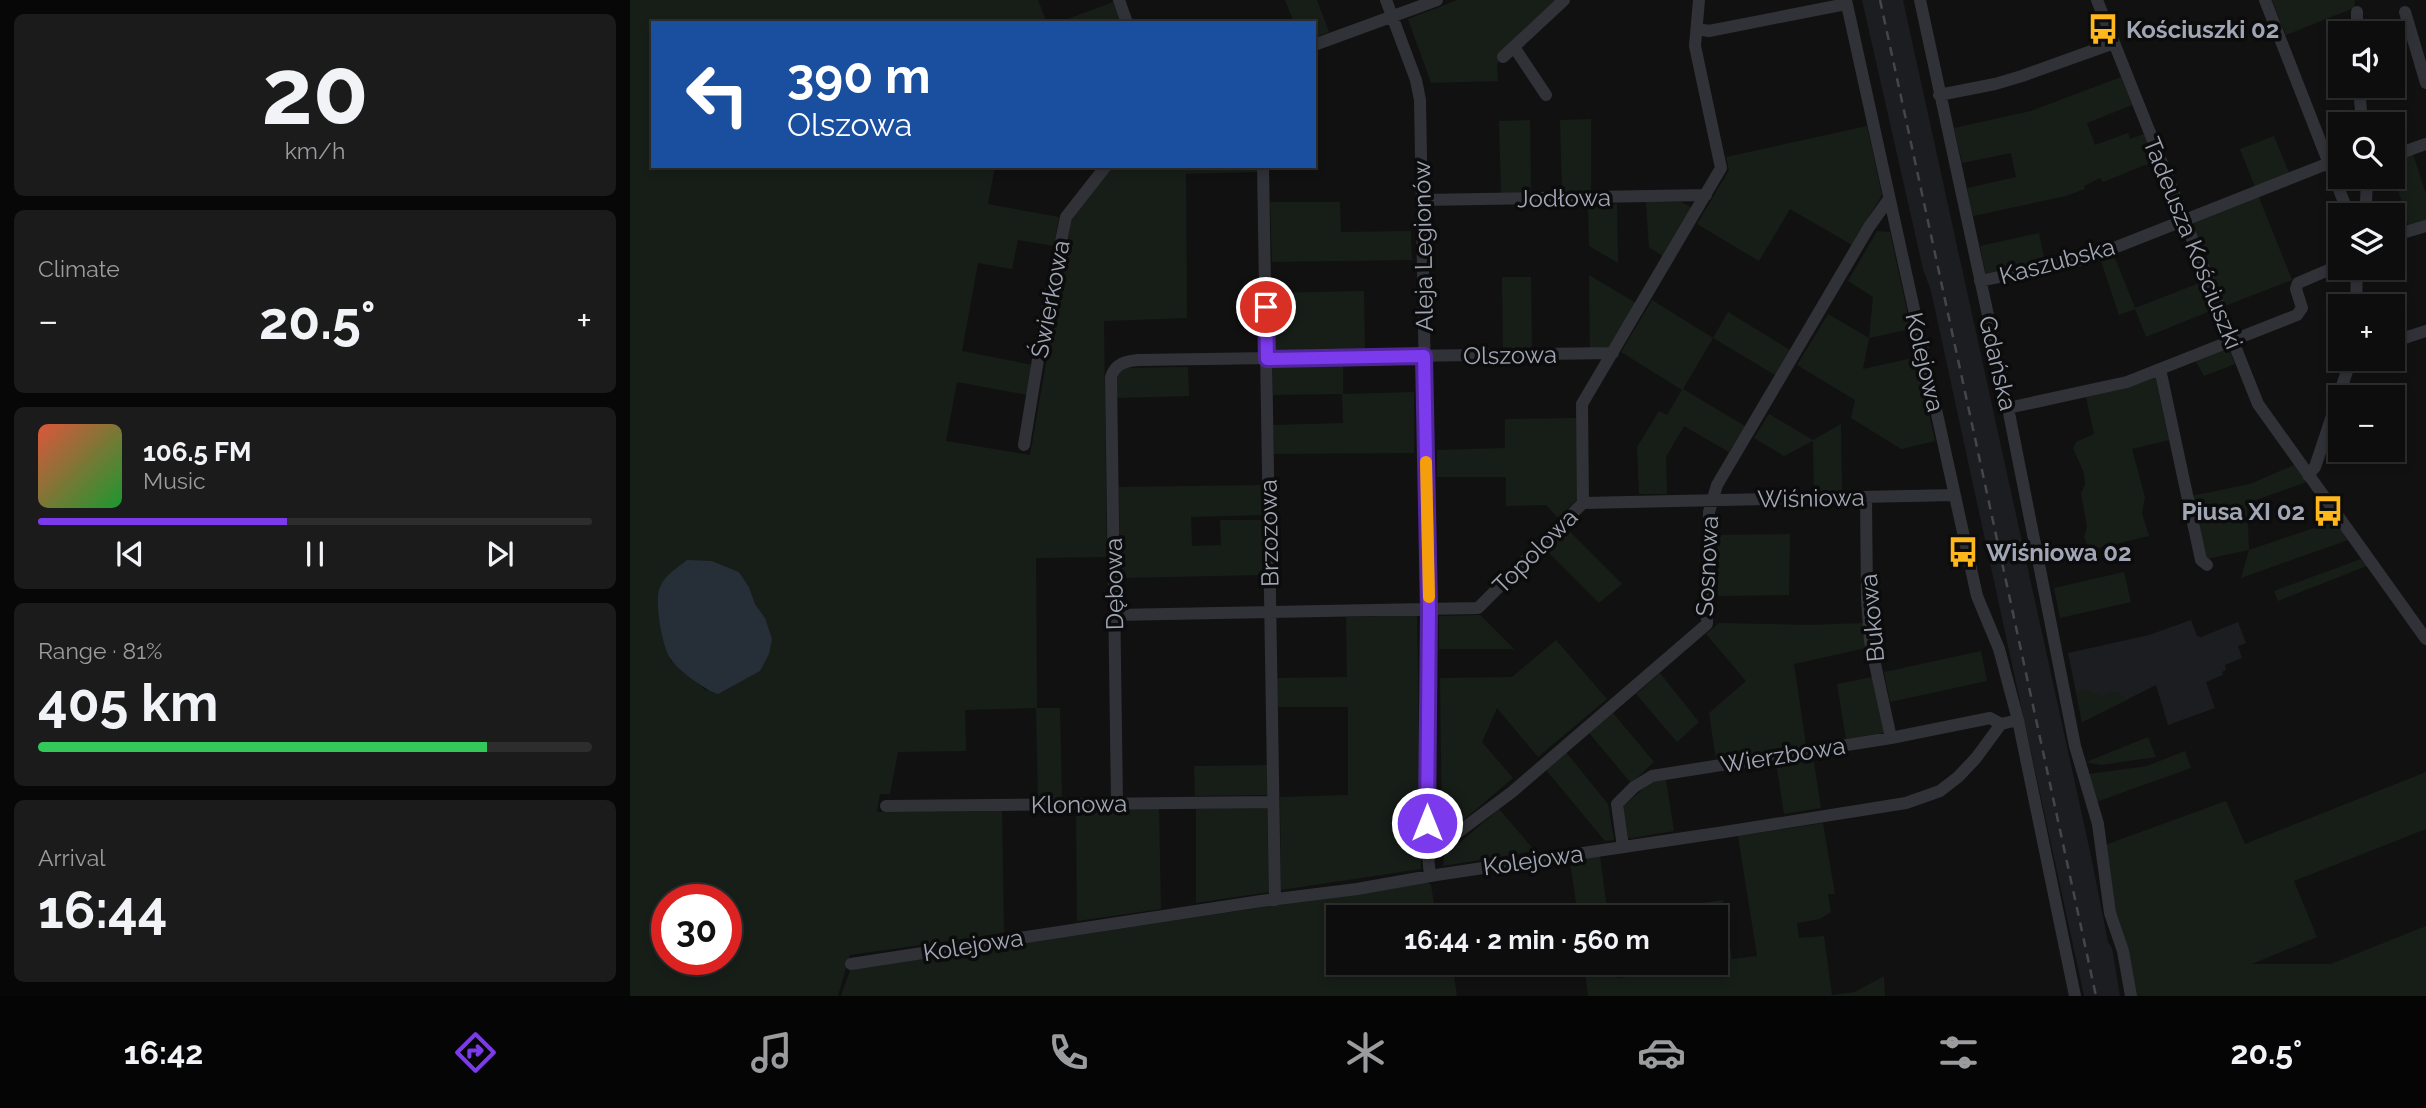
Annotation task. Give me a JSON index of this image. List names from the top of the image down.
{
  "streets": {
    "street": [
      "Jodłowa",
      "Tadeusza Kościuszki",
      "Aleja Legionów",
      "Kaszubska",
      "Świerkowa",
      "Olszowa",
      "Kolejowa",
      "Gdańska",
      "Wiśniowa",
      "Brzozowa",
      "Topolowa",
      "Sosnowa",
      "Dębowa",
      "Bukowa",
      "Wierzbowa",
      "Klonowa"
    ]
  },
  "crossings": [
    ["Jodłowa", "Aleja Legionów"],
    ["Jodłowa", "Topolowa"],
    ["Tadeusza Kościuszki", "Kaszubska"],
    ["Aleja Legionów", "Olszowa"],
    ["Aleja Legionów", "Kolejowa"],
    ["Aleja Legionów", "Topolowa"],
    ["Aleja Legionów", "Sosnowa"],
    ["Kaszubska", "Gdańska"],
    ["Olszowa", "Brzozowa"],
    ["Olszowa", "Topolowa"],
    ["Olszowa", "Dębowa"],
    ["Kolejowa", "Wiśniowa"],
    ["Kolejowa", "Brzozowa"],
    ["Kolejowa", "Sosnowa"],
    ["Kolejowa", "Wierzbowa"],
    ["Wiśniowa", "Topolowa"],
    ["Wiśniowa", "Sosnowa"],
    ["Wiśniowa", "Bukowa"],
    ["Brzozowa", "Topolowa"],
    ["Brzozowa", "Klonowa"],
    ["Topolowa", "Dębowa"],
    ["Dębowa", "Klonowa"],
    ["Bukowa", "Wierzbowa"]
  ],
  "places": {
    "bus stop": ["Kościuszki 02", "Piusa XI 02", "Wiśniowa 02"]
  },
  "page": {
    "tile": [
      ["20", "km/h"],
      "Climate",
      ["Range · 81%", "405 km"],
      ["Arrival", "16:44"]
    ],
    "map_buttons": ["+", "−"],
    "turn": ["390 m", "Olszowa"],
    "heat": ["−", "20.5°", "+"],
    "song": ["106.5 FM", "Music"],
    "limit": "30",
    "trip": "16:44 · 2 min · 560 m",
    "tabs": ["16:42", "20.5°"]
  }
}
